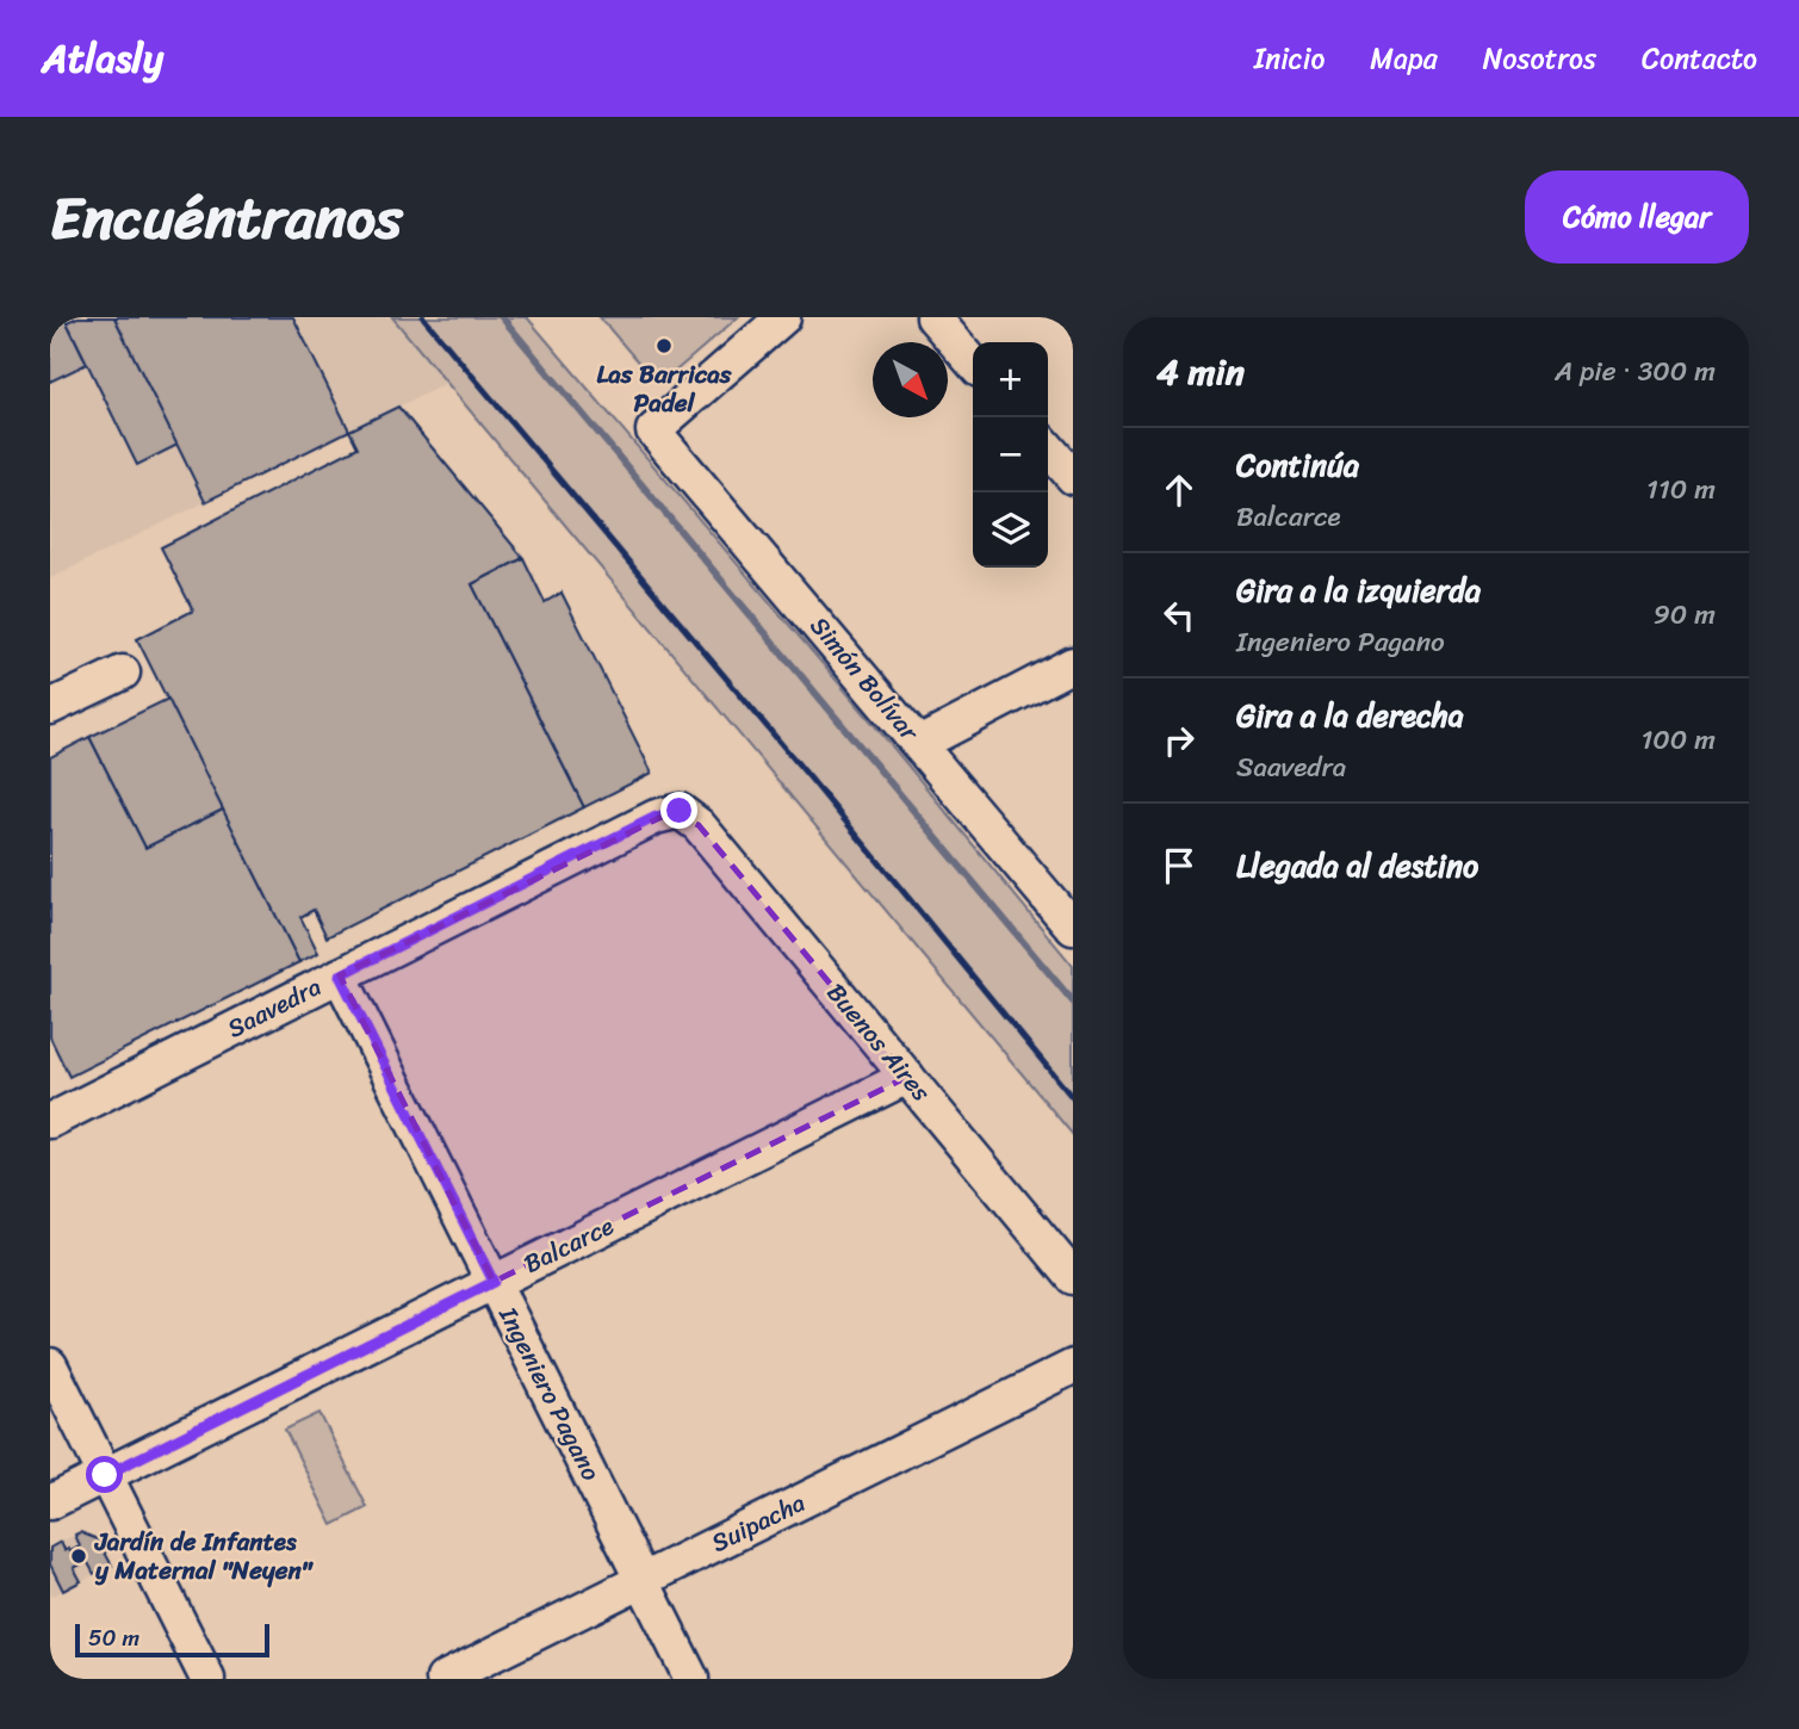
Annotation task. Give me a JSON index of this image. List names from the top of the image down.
{
  "streets": {
    "street": [
      "Simón Bolívar",
      "Saavedra",
      "Buenos Aires",
      "Balcarce",
      "Ingeniero Pagano",
      "Suipacha"
    ]
  },
  "crossings": [
    ["Saavedra", "Buenos Aires"],
    ["Saavedra", "Ingeniero Pagano"],
    ["Buenos Aires", "Balcarce"],
    ["Balcarce", "Ingeniero Pagano"],
    ["Ingeniero Pagano", "Suipacha"]
  ],
  "places": ["Las Barricas Padel", "Jardín de Infantes y Maternal \"Neyen\""],
  "scale_bar": "50 m",
  "north": "bottom right",
  "page": {
    "header": "Atlasly",
    "nav": [
      "Inicio",
      "Mapa",
      "Nosotros",
      "Contacto"
    ],
    "title": "Encuéntranos",
    "buttons": "Cómo llegar",
    "heading": ["4 min", "A pie · 300 m"],
    "map_buttons": ["+", "−"],
    "list": [
      ["Continúa", "Balcarce", "110 m"],
      ["Gira a la izquierda", "Ingeniero Pagano", "90 m"],
      ["Gira a la derecha", "Saavedra", "100 m"],
      "Llegada al destino"
    ],
    "scale": "50 m"
  }
}
